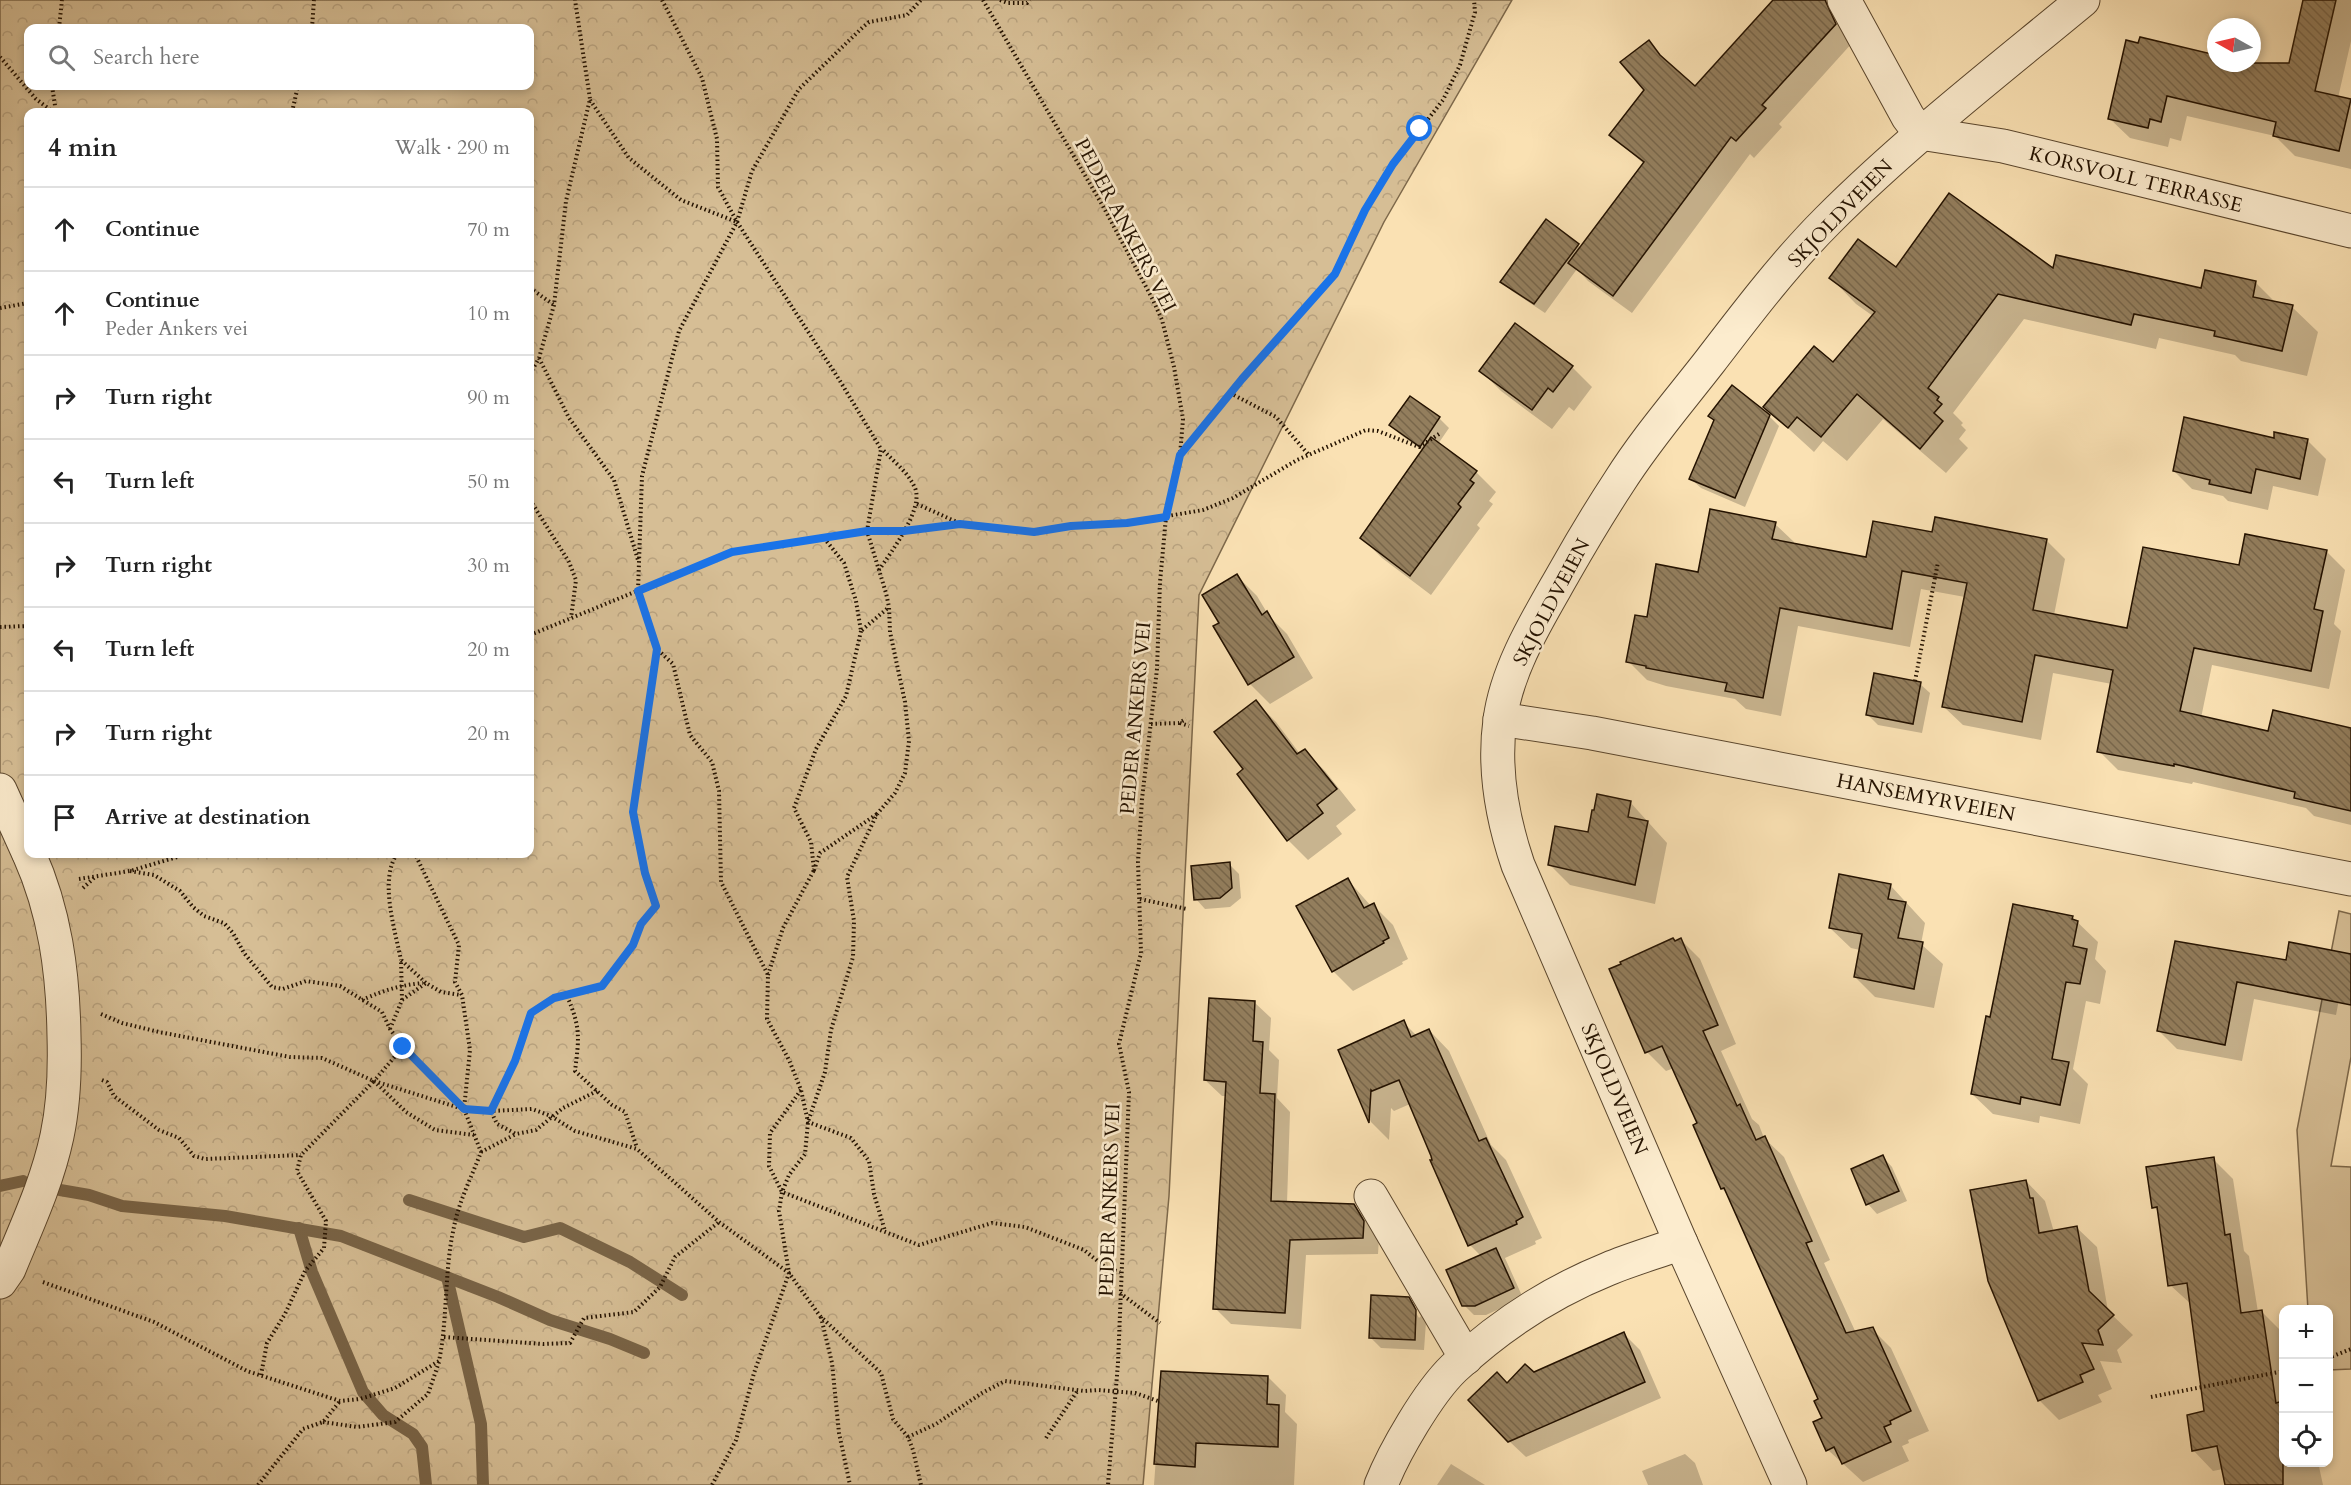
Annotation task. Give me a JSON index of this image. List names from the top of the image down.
{
  "streets": {
    "street": ["KORSVOLL TERRASSE", "SKJOLDVEIEN", "HANSEMYRVEIEN"],
    "path": ["PEDER ANKERS VEI"]
  },
  "crossings": [
    ["KORSVOLL TERRASSE", "SKJOLDVEIEN"],
    ["SKJOLDVEIEN", "HANSEMYRVEIEN"]
  ],
  "north": "left",
  "page": {
    "search": "Search here",
    "heading": ["4 min", "Walk · 290 m"],
    "list": [
      ["Continue", "70 m"],
      ["Continue", "Peder Ankers vei", "10 m"],
      ["Turn right", "90 m"],
      ["Turn left", "50 m"],
      ["Turn right", "30 m"],
      ["Turn left", "20 m"],
      ["Turn right", "20 m"],
      "Arrive at destination"
    ],
    "map_buttons": ["+", "−"]
  }
}
